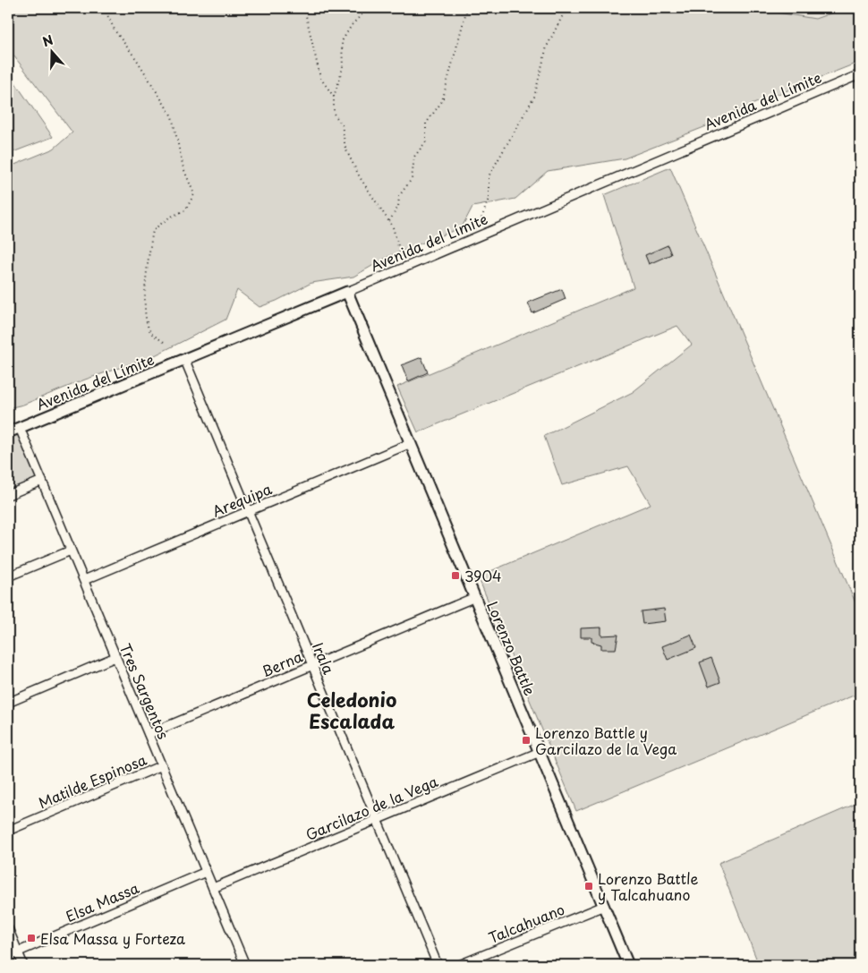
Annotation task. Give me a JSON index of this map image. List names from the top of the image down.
{
  "streets": {
    "street": [
      "Avenida del Límite",
      "Arequipa",
      "Lorenzo Battle",
      "Irala",
      "Berna",
      "Tres Sargentos",
      "Matilde Espinosa",
      "Garcilazo de la Vega",
      "Elsa Massa",
      "Talcahuano"
    ]
  },
  "crossings": [
    ["Avenida del Límite", "Lorenzo Battle"],
    ["Avenida del Límite", "Irala"],
    ["Avenida del Límite", "Tres Sargentos"],
    ["Arequipa", "Lorenzo Battle"],
    ["Arequipa", "Irala"],
    ["Arequipa", "Tres Sargentos"],
    ["Lorenzo Battle", "Berna"],
    ["Lorenzo Battle", "Garcilazo de la Vega"],
    ["Lorenzo Battle", "Talcahuano"],
    ["Irala", "Berna"],
    ["Irala", "Garcilazo de la Vega"],
    ["Berna", "Tres Sargentos"],
    ["Tres Sargentos", "Matilde Espinosa"],
    ["Tres Sargentos", "Garcilazo de la Vega"],
    ["Tres Sargentos", "Elsa Massa"]
  ],
  "districts": ["Celedonio Escalada"],
  "places": {
    "transit": [
      "3904",
      "Lorenzo Battle y Garcilazo de la Vega",
      "Lorenzo Battle y Talcahuano",
      "Elsa Massa y Forteza"
    ]
  },
  "north": "top"
}
